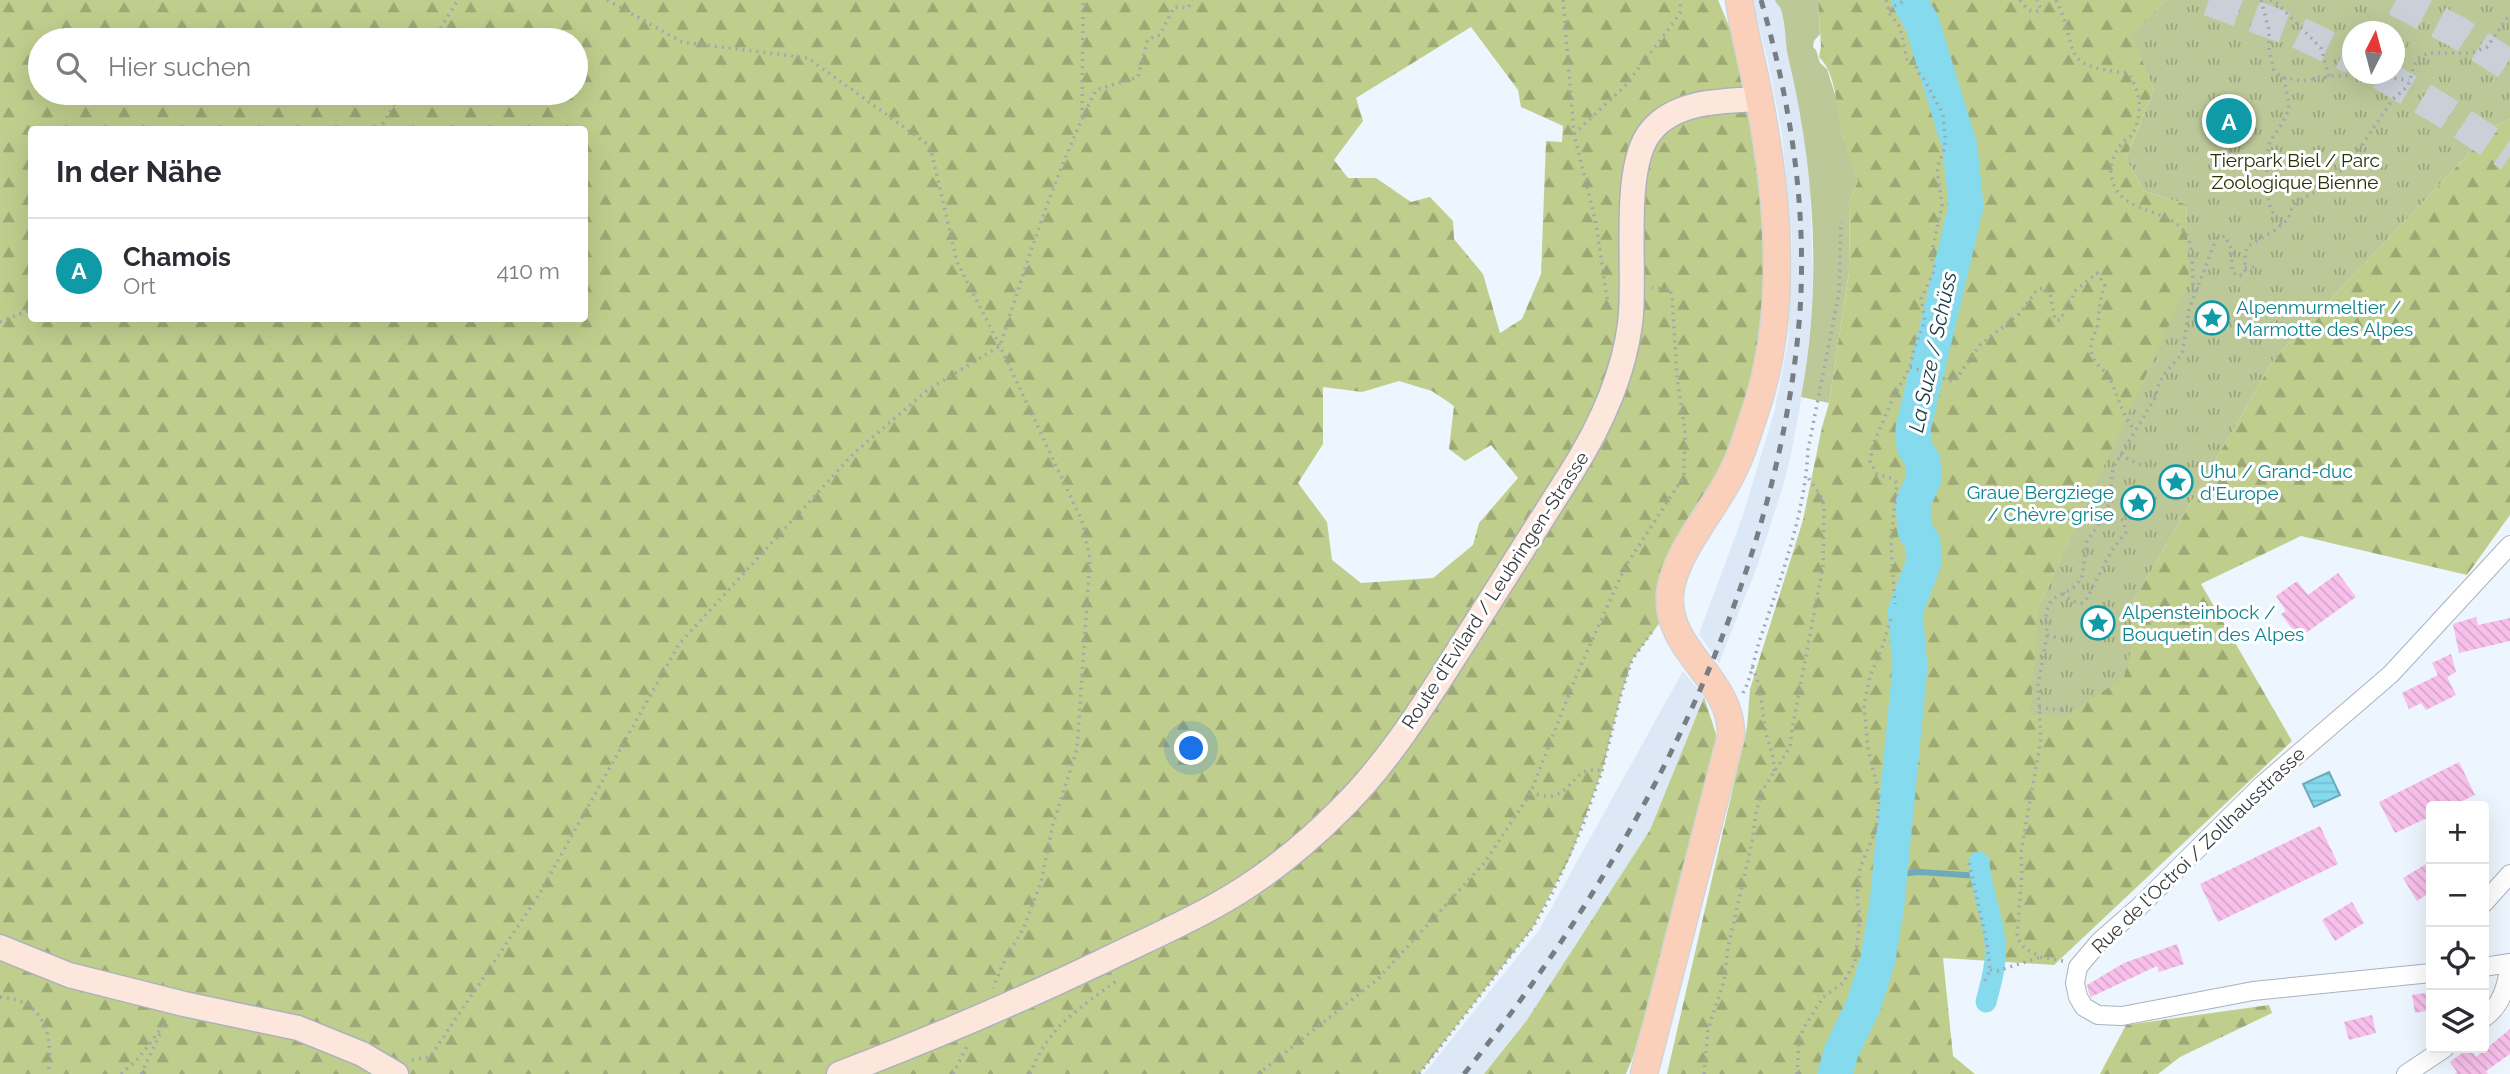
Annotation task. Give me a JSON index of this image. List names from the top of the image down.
{
  "streets": {
    "street": ["Route d'Evilard / Leubringen-Strasse", "Rue de l'Octroi / Zollhausstrasse"]
  },
  "water": ["La Suze / Schüss"],
  "parks": ["Tierpark Biel / Parc Zoologique Bienne"],
  "places": {
    "place": [
      "Alpenmurmeltier / Marmotte des Alpes",
      "Uhu / Grand-duc d'Europe",
      "Graue Bergziege / Chèvre grise",
      "Alpensteinbock / Bouquetin des Alpes"
    ]
  },
  "north": "top",
  "page": {
    "search": "Hier suchen",
    "pins": "A",
    "heading": "In der Nähe",
    "list": [
      {
        "mark": "A",
        "name": "Chamois",
        "note": "Ort",
        "value": "410 m"
      }
    ],
    "map_buttons": ["+", "−"]
  }
}
